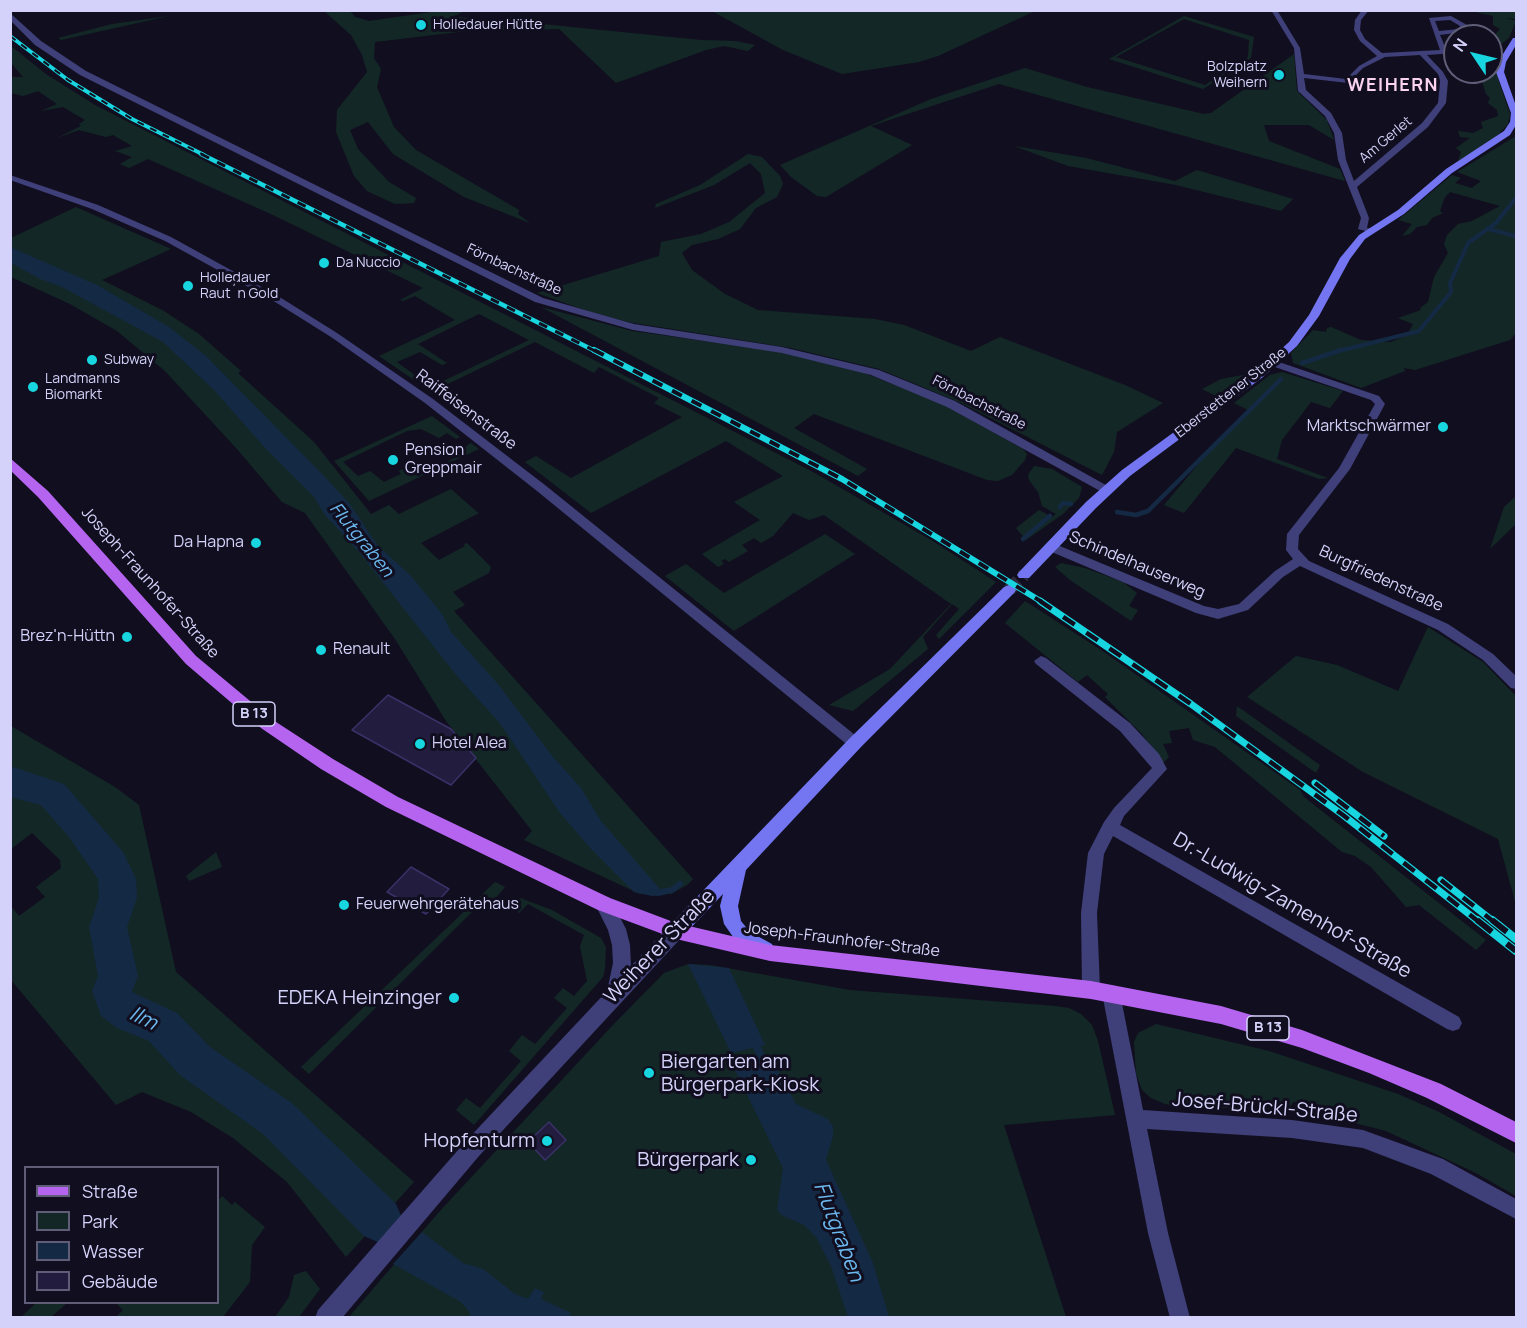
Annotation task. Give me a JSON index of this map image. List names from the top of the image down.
{
  "streets": {
    "main road": [
      "Eberstettener Straße",
      "Joseph-Fraunhofer-Straße",
      "B 13",
      "Weiherer Straße"
    ],
    "street": [
      "Am Gerlet",
      "Förnbachstraße",
      "Raiffeisenstraße",
      "Schindelhauserweg",
      "Burgfriedenstraße",
      "Dr.-Ludwig-Zamenhof-Straße",
      "Josef-Brückl-Straße"
    ]
  },
  "crossings": [
    ["Förnbachstraße", "Eberstettener Straße"],
    ["Eberstettener Straße", "Schindelhauserweg"],
    ["Eberstettener Straße", "Burgfriedenstraße"],
    ["Raiffeisenstraße", "Weiherer Straße"],
    ["Schindelhauserweg", "Burgfriedenstraße"],
    ["Joseph-Fraunhofer-Straße", "Weiherer Straße"]
  ],
  "districts": ["WEIHERN"],
  "water": ["Flutgraben", "Ilm"],
  "places": [
    "Holledauer Hütte",
    "Bolzplatz Weihern",
    "Da Nuccio",
    "Holledauer Raut´n Gold",
    "Subway",
    "Landmanns Biomarkt",
    "Marktschwärmer",
    "Pension Greppmair",
    "Da Hapna",
    "Brez'n-Hüttn",
    "Renault",
    "Hotel Alea",
    "Feuerwehrgerätehaus",
    "EDEKA Heinzinger",
    "Biergarten am Bürgerpark-Kiosk",
    "Hopfenturm",
    "Bürgerpark"
  ],
  "legend": [
    "Straße",
    "Park",
    "Wasser",
    "Gebäude"
  ],
  "north": "top left"
}
